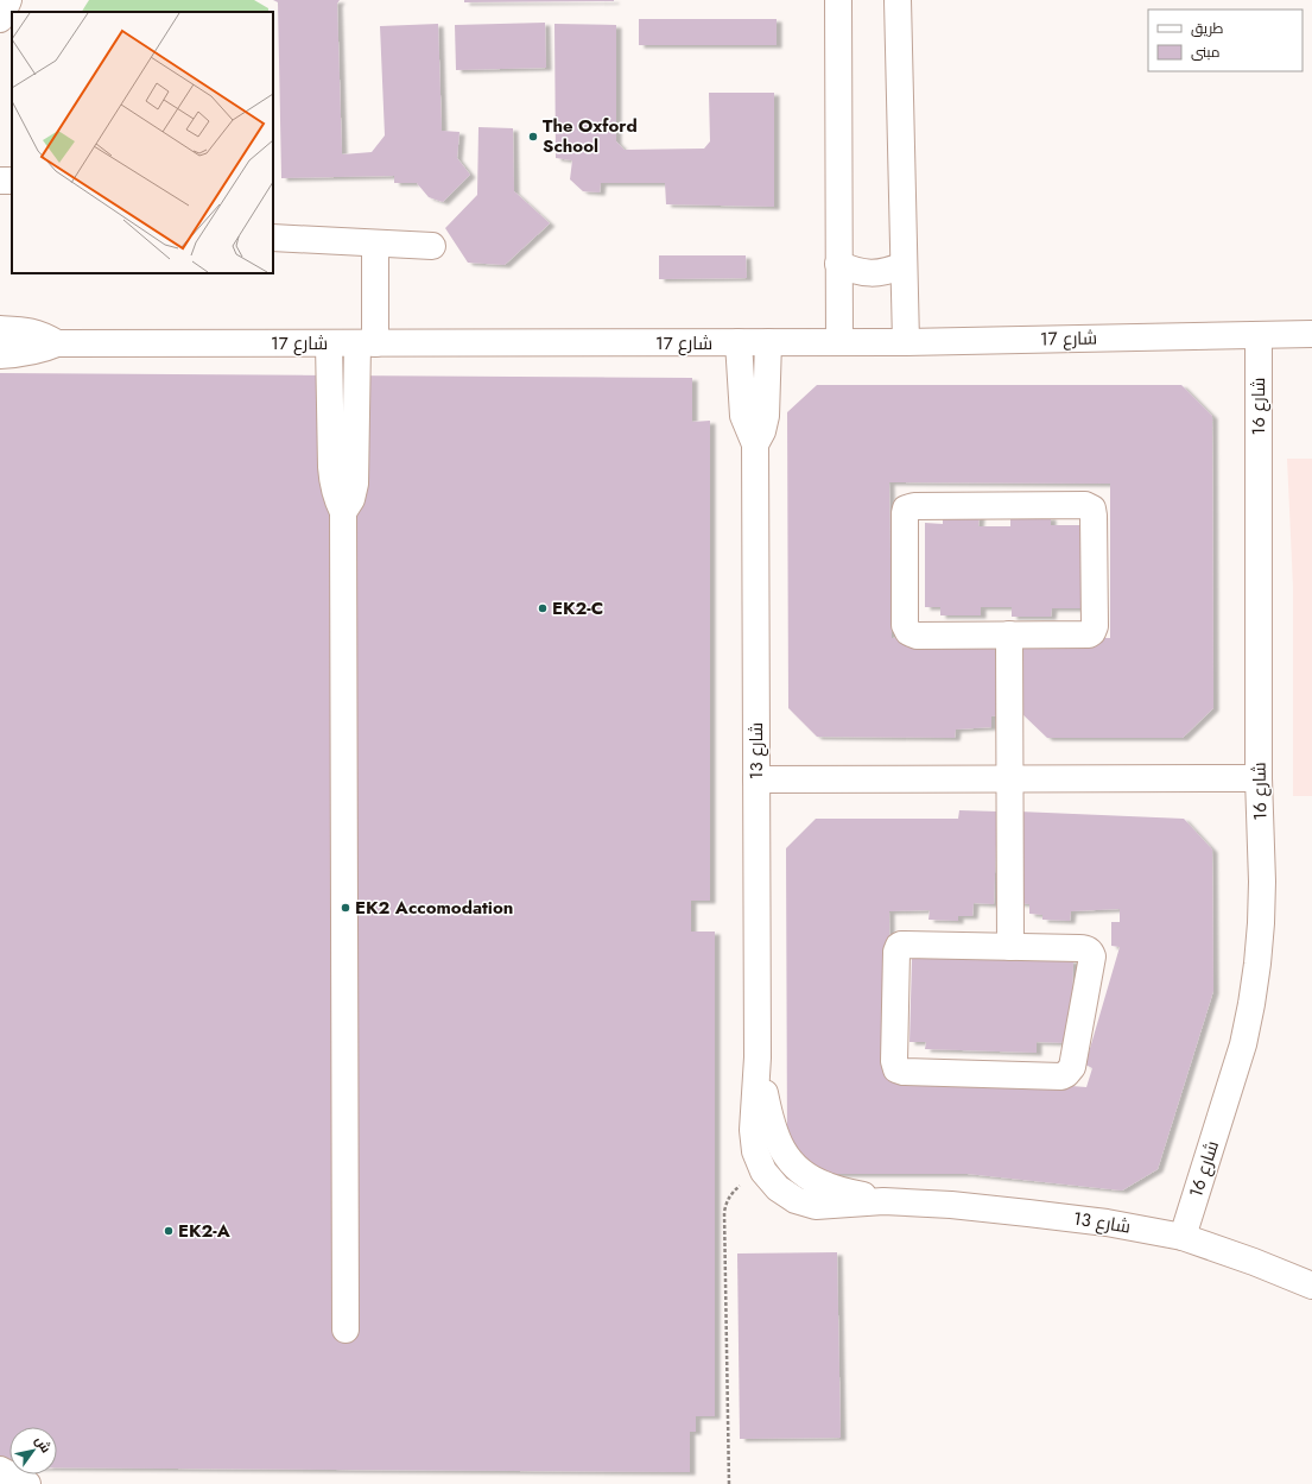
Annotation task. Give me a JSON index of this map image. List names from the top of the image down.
{
  "streets": {
    "street": ["شارع 17", "شارع 16", "شارع 13"]
  },
  "crossings": [
    ["شارع 17", "شارع 16"],
    ["شارع 17", "شارع 13"],
    ["شارع 16", "شارع 13"]
  ],
  "places": [
    "The Oxford School",
    "EK2-C",
    "EK2 Accomodation",
    "EK2-A"
  ],
  "legend": ["طريق", "مبنى"],
  "north": "top right"
}
